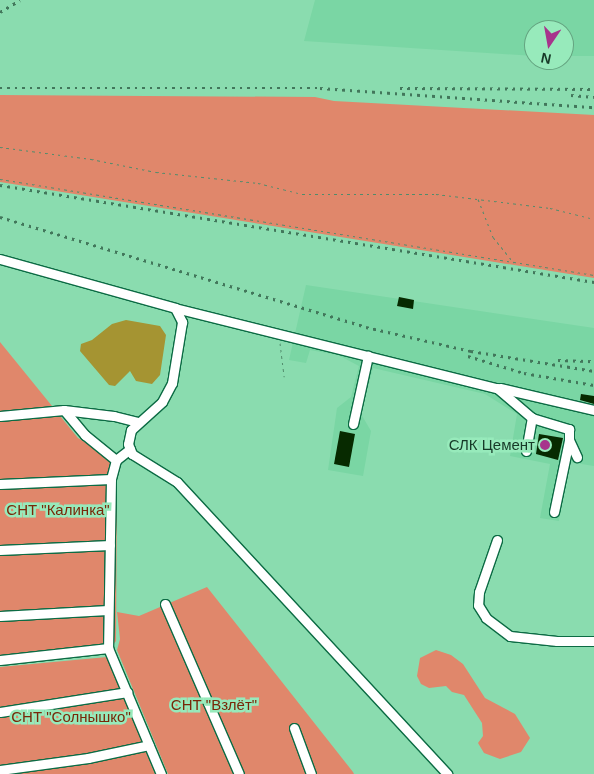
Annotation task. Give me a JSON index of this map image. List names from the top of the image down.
{
  "parks": ["СНТ \"Калинка\"", "СНТ \"Взлёт\"", "СНТ \"Солнышко\""],
  "places": ["СЛК Цемент"],
  "north": "bottom"
}
